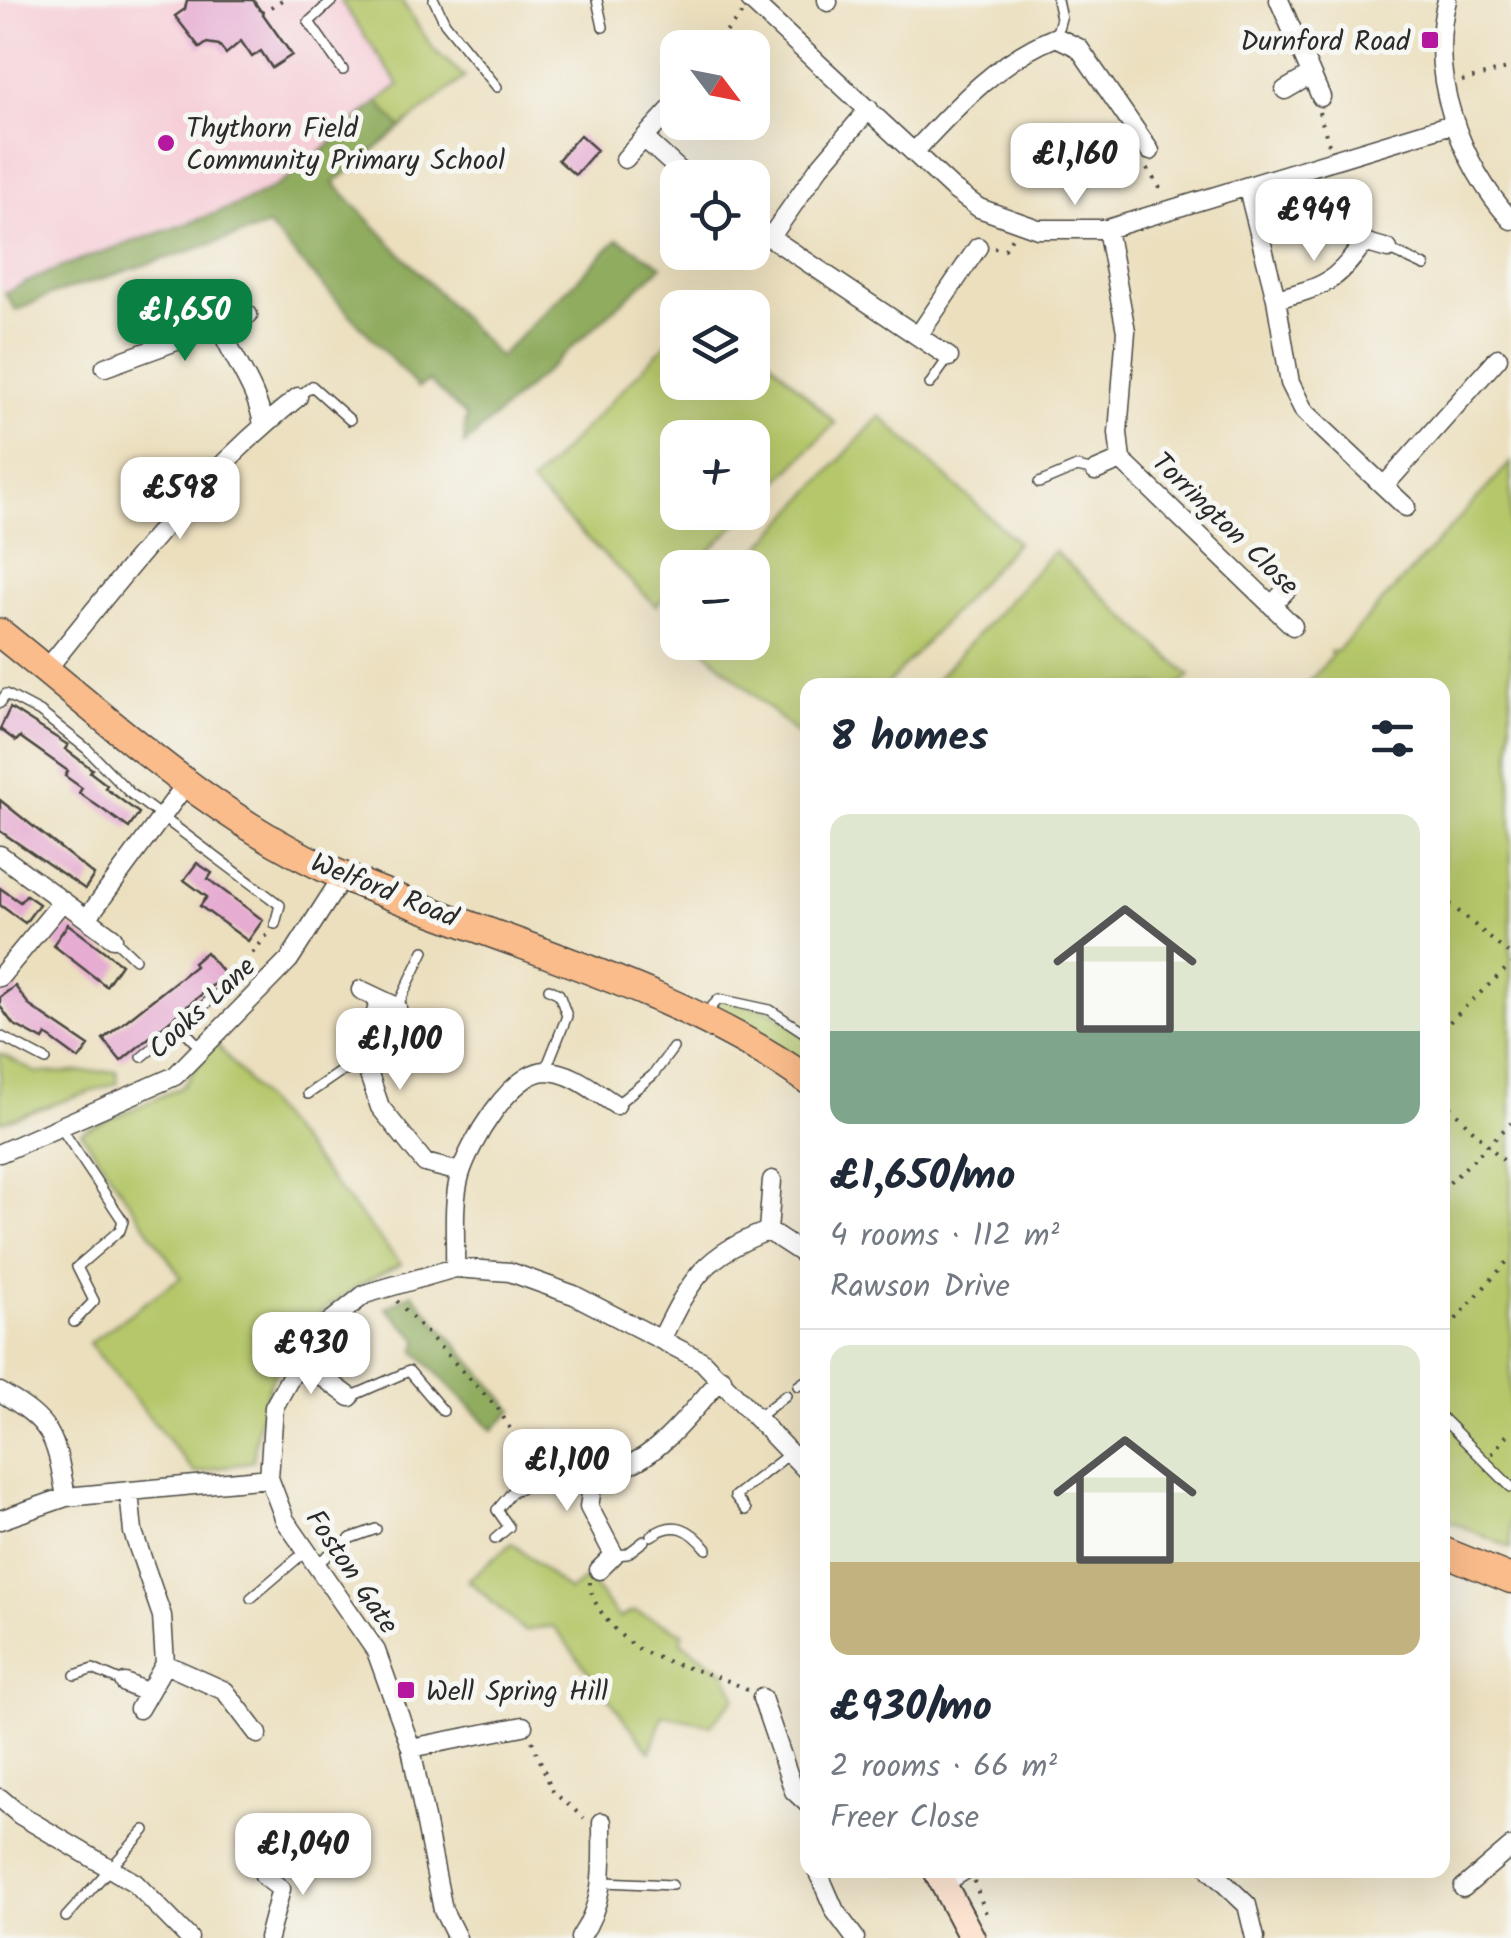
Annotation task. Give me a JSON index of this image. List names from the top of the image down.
{
  "streets": {
    "main road": ["Welford Road"],
    "street": ["Torrington Close", "Cooks Lane", "Foston Gate"]
  },
  "crossings": [
    ["Welford Road", "Cooks Lane"]
  ],
  "places": {
    "transit": ["Durnford Road", "Well Spring Hill"],
    "other": ["Thythorn Field Community Primary School"]
  },
  "north": "bottom right",
  "page": {
    "map_buttons": ["+", "−"],
    "price": [
      "£1,160",
      "£949",
      "£1,650",
      "£598",
      "£1,100",
      "£930",
      "£1,100",
      "£1,040"
    ],
    "heading": "8 homes",
    "list": [
      {
        "name": "£1,650/mo",
        "note": "4 rooms · 112 m² · Rawson Drive"
      },
      {
        "name": "£930/mo",
        "note": "2 rooms · 66 m² · Freer Close"
      }
    ]
  }
}
